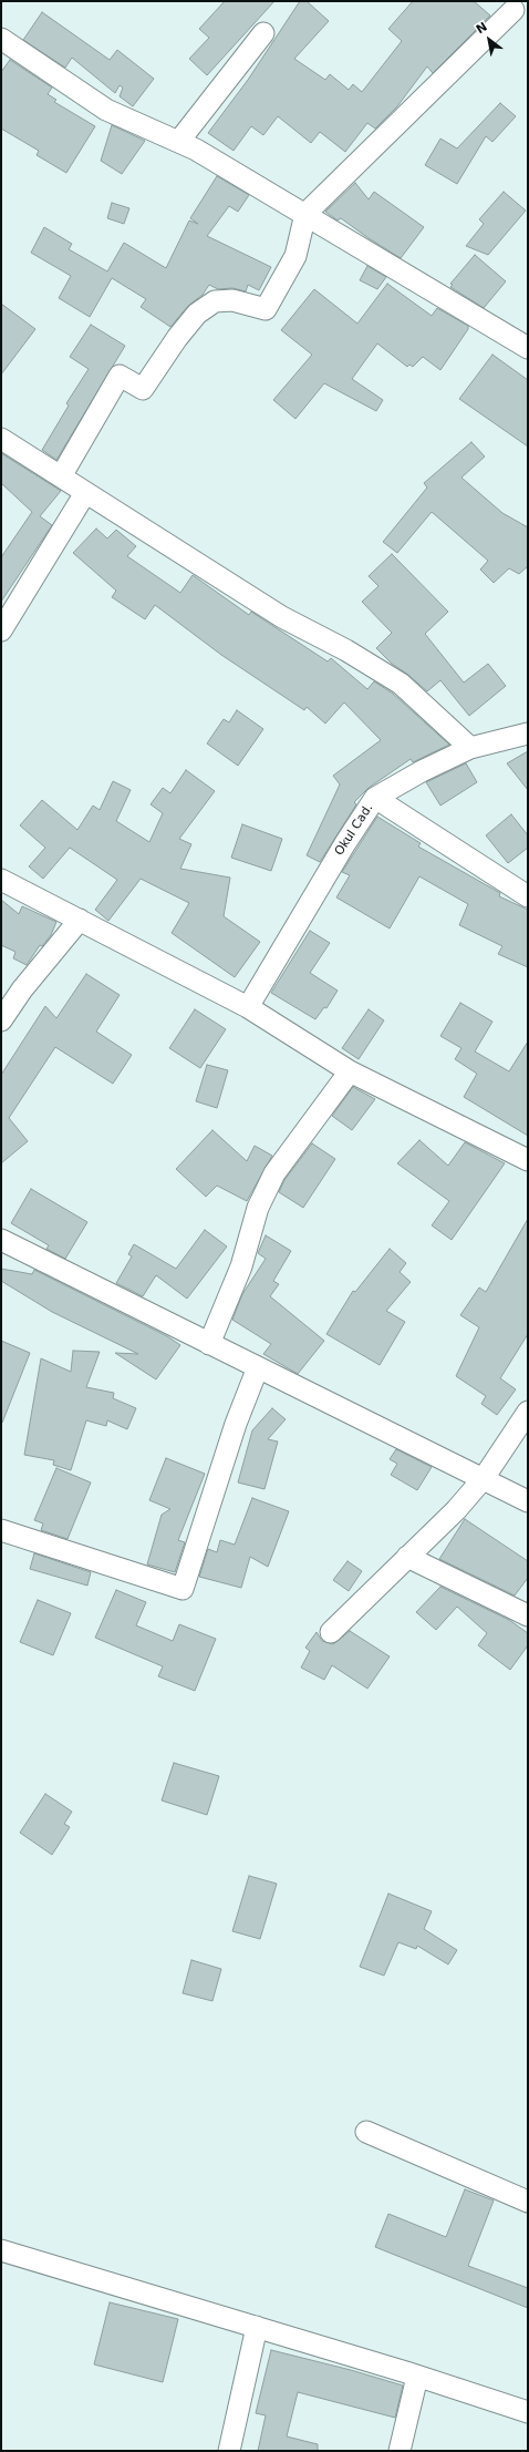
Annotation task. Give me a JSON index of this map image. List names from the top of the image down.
{
  "streets": {
    "street": ["Okul Cad."]
  },
  "north": "top left"
}
